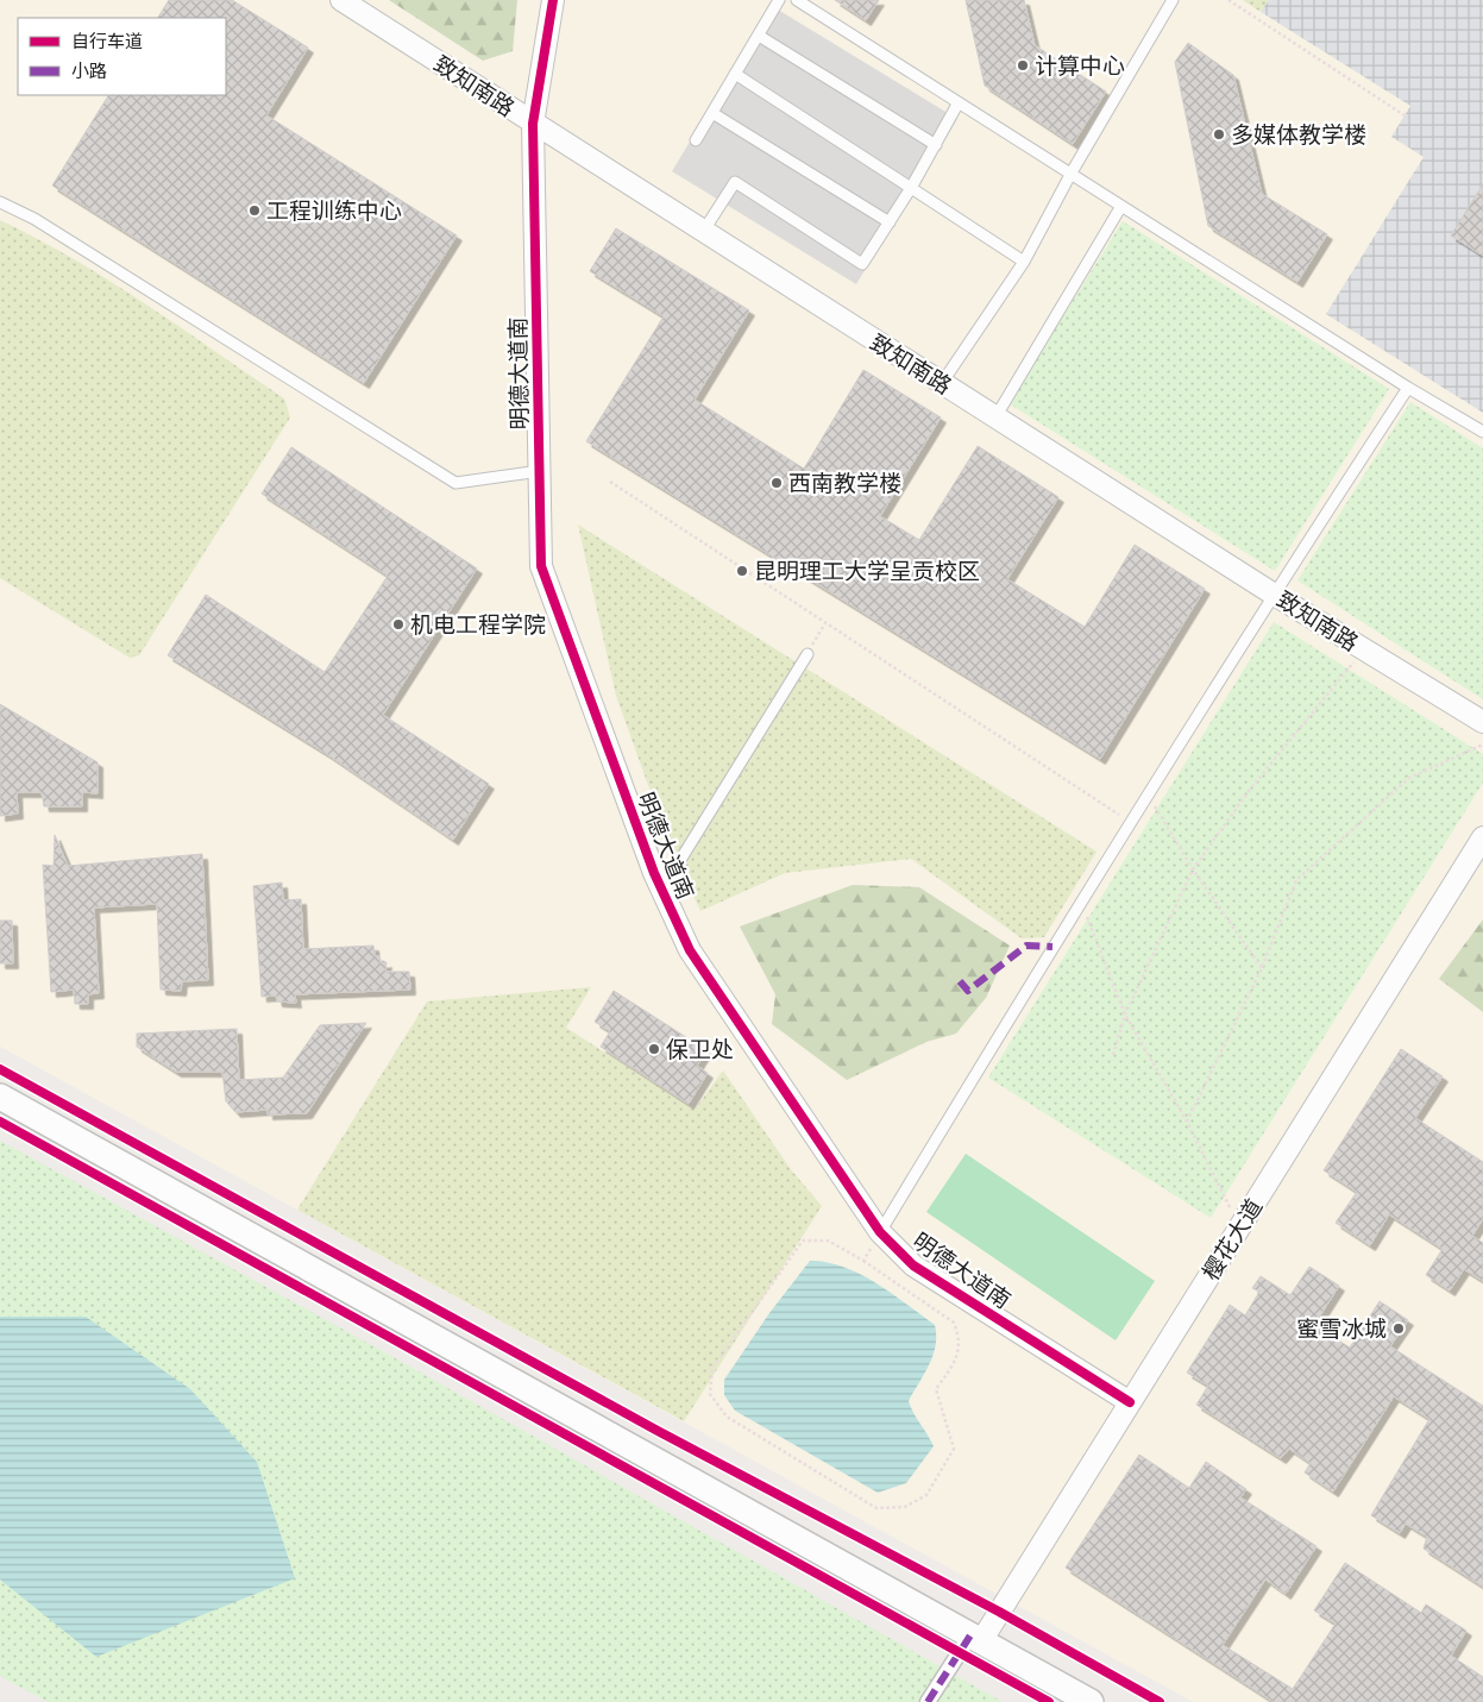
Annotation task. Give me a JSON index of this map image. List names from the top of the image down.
{
  "streets": {
    "street": ["致知南路", "明德大道南", "樱花大道"]
  },
  "crossings": [
    ["致知南路", "明德大道南"],
    ["明德大道南", "樱花大道"]
  ],
  "places": [
    "计算中心",
    "多媒体教学楼",
    "工程训练中心",
    "西南教学楼",
    "昆明理工大学呈贡校区",
    "机电工程学院",
    "保卫处",
    "蜜雪冰城"
  ],
  "legend": ["自行车道", "小路"]
}
